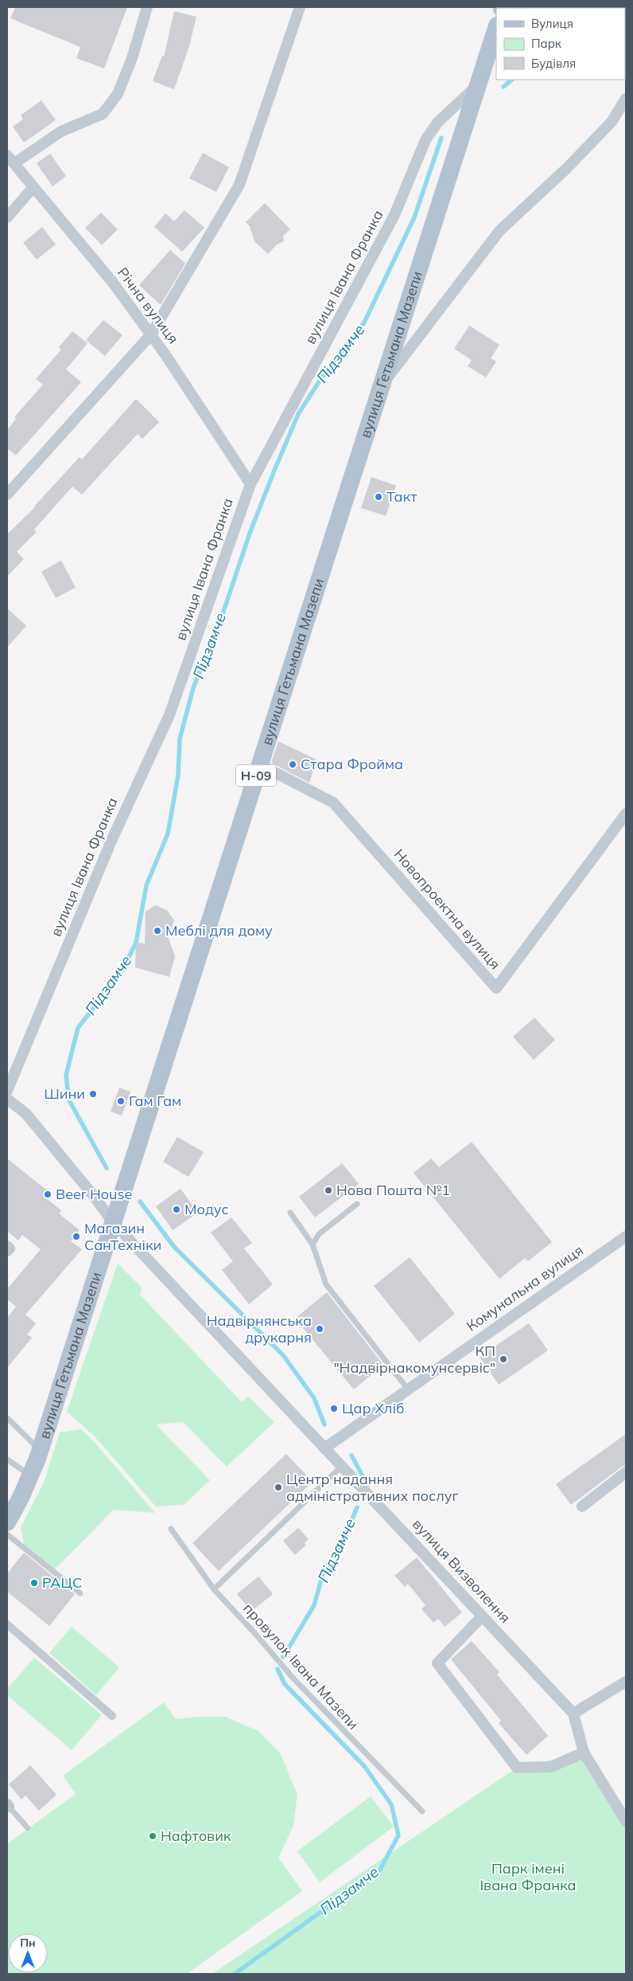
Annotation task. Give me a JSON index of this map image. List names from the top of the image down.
{
  "streets": {
    "main road": ["вулиця Гетьмана Мазепи", "Н-09"],
    "street": [
      "вулиця Івана Франка",
      "Річна вулиця",
      "Новопроектна вулиця",
      "Комунальна вулиця",
      "вулиця Визволення"
    ],
    "lane": ["провулок Івана Мазепи"]
  },
  "crossings": [
    ["вулиця Івана Франка", "Річна вулиця"],
    ["вулиця Івана Франка", "вулиця Гетьмана Мазепи"],
    ["вулиця Гетьмана Мазепи", "Новопроектна вулиця"],
    ["вулиця Гетьмана Мазепи", "вулиця Визволення"],
    ["Комунальна вулиця", "вулиця Визволення"]
  ],
  "water": ["Підзамче"],
  "parks": ["Парк імені Івана Франка"],
  "places": [
    "Такт",
    "Стара Фройма",
    "Меблі для дому",
    "Шини",
    "Гам Гам",
    "Нова Пошта №1",
    "Beer House",
    "Модус",
    "Магазин СанТехніки",
    "Надвірнянська друкарня",
    "КП \"Надвірнакомунсервіс\"",
    "Цар Хліб",
    "Центр надання адміністративних послуг",
    "РАЦС",
    "Нафтовик"
  ],
  "legend": ["Вулиця", "Парк", "Будівля"],
  "north": "top"
}
